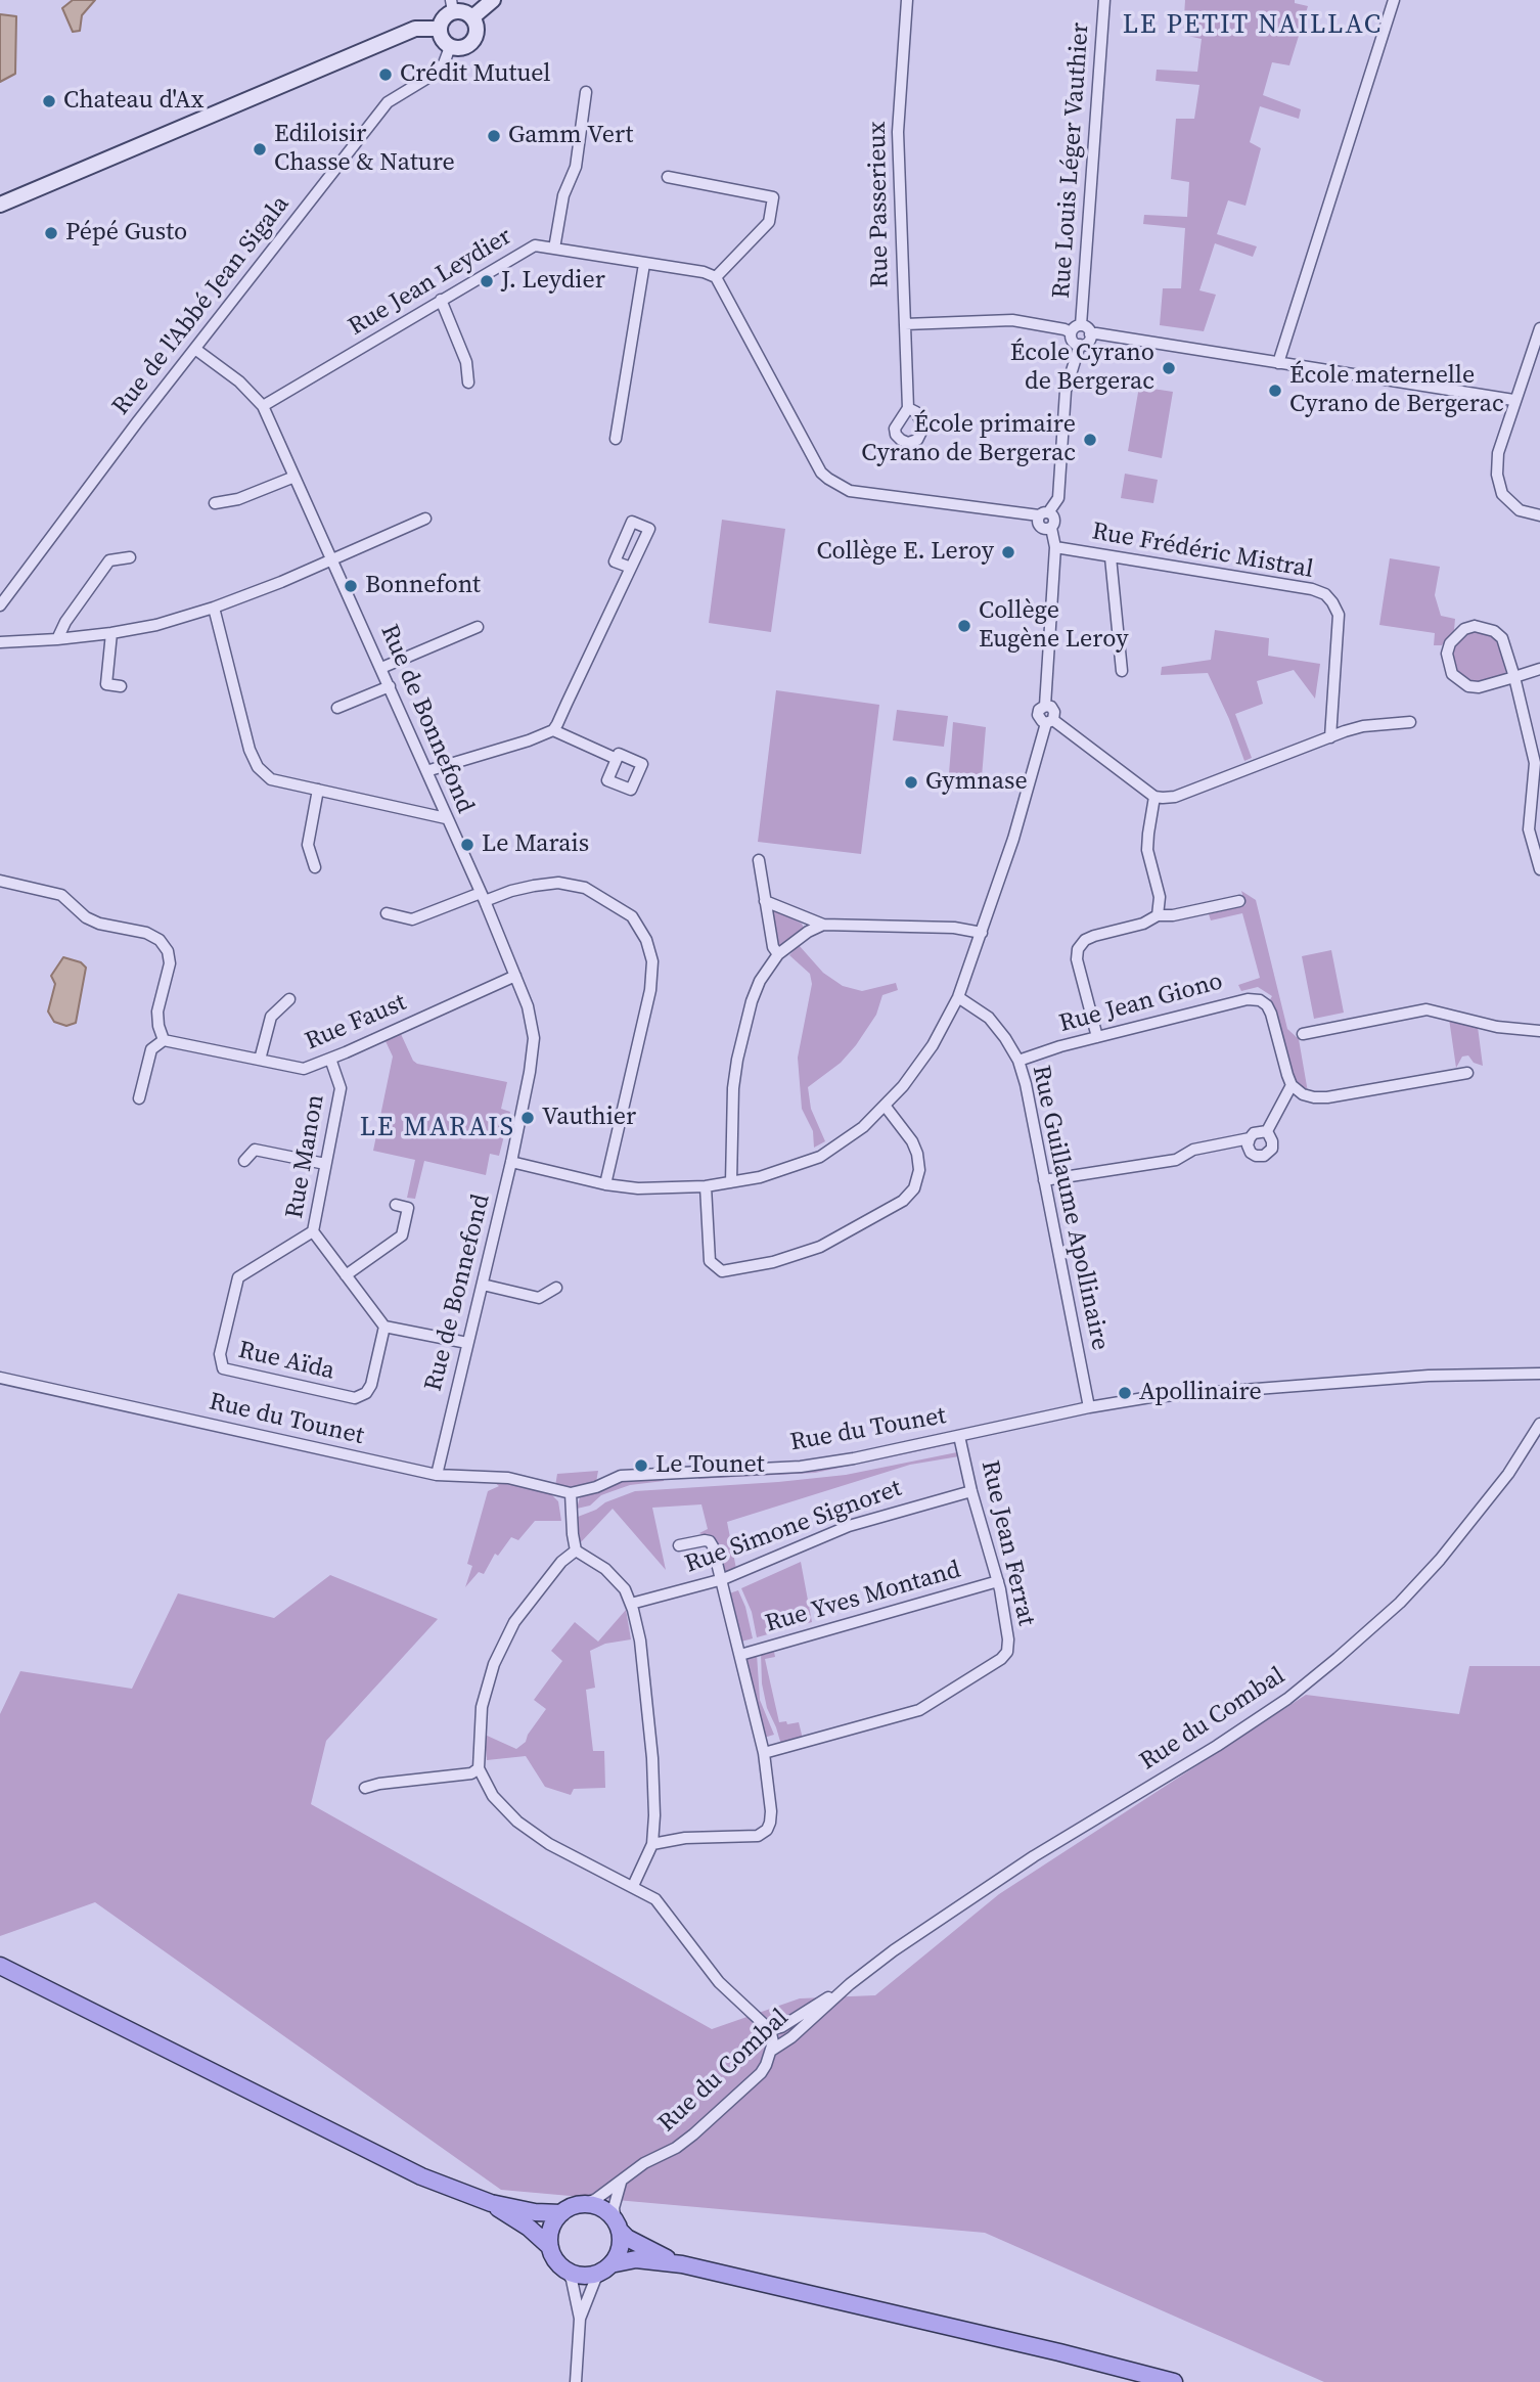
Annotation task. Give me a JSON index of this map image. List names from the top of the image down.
{
  "streets": {
    "street": [
      "Rue Louis Léger Vauthier",
      "Rue Passerieux",
      "Rue Jean Leydier",
      "Rue de l'Abbé Jean Sigala",
      "Rue Frédéric Mistral",
      "Rue de Bonnefond",
      "Rue Jean Giono",
      "Rue Faust",
      "Rue Manon",
      "Rue Guillaume Apollinaire",
      "Rue Aïda",
      "Rue du Tounet",
      "Rue Simone Signoret",
      "Rue Jean Ferrat",
      "Rue Yves Montand",
      "Rue du Combal"
    ]
  },
  "crossings": [
    ["Rue Jean Leydier", "Rue de Bonnefond"],
    ["Rue de l'Abbé Jean Sigala", "Rue de Bonnefond"],
    ["Rue de Bonnefond", "Rue Faust"],
    ["Rue de Bonnefond", "Rue du Tounet"],
    ["Rue Jean Giono", "Rue Guillaume Apollinaire"],
    ["Rue Faust", "Rue Manon"],
    ["Rue Manon", "Rue Aïda"],
    ["Rue Guillaume Apollinaire", "Rue du Tounet"],
    ["Rue du Tounet", "Rue Jean Ferrat"],
    ["Rue Simone Signoret", "Rue Jean Ferrat"],
    ["Rue Jean Ferrat", "Rue Yves Montand"]
  ],
  "districts": ["LE PETIT NAILLAC", "LE MARAIS"],
  "places": [
    "Crédit Mutuel",
    "Chateau d'Ax",
    "Gamm Vert",
    "Ediloisir Chasse & Nature",
    "Pépé Gusto",
    "J. Leydier",
    "École Cyrano de Bergerac",
    "École maternelle Cyrano de Bergerac",
    "École primaire Cyrano de Bergerac",
    "Collège E. Leroy",
    "Bonnefont",
    "Collège Eugène Leroy",
    "Gymnase",
    "Le Marais",
    "Vauthier",
    "Apollinaire",
    "Le Tounet"
  ]
}
